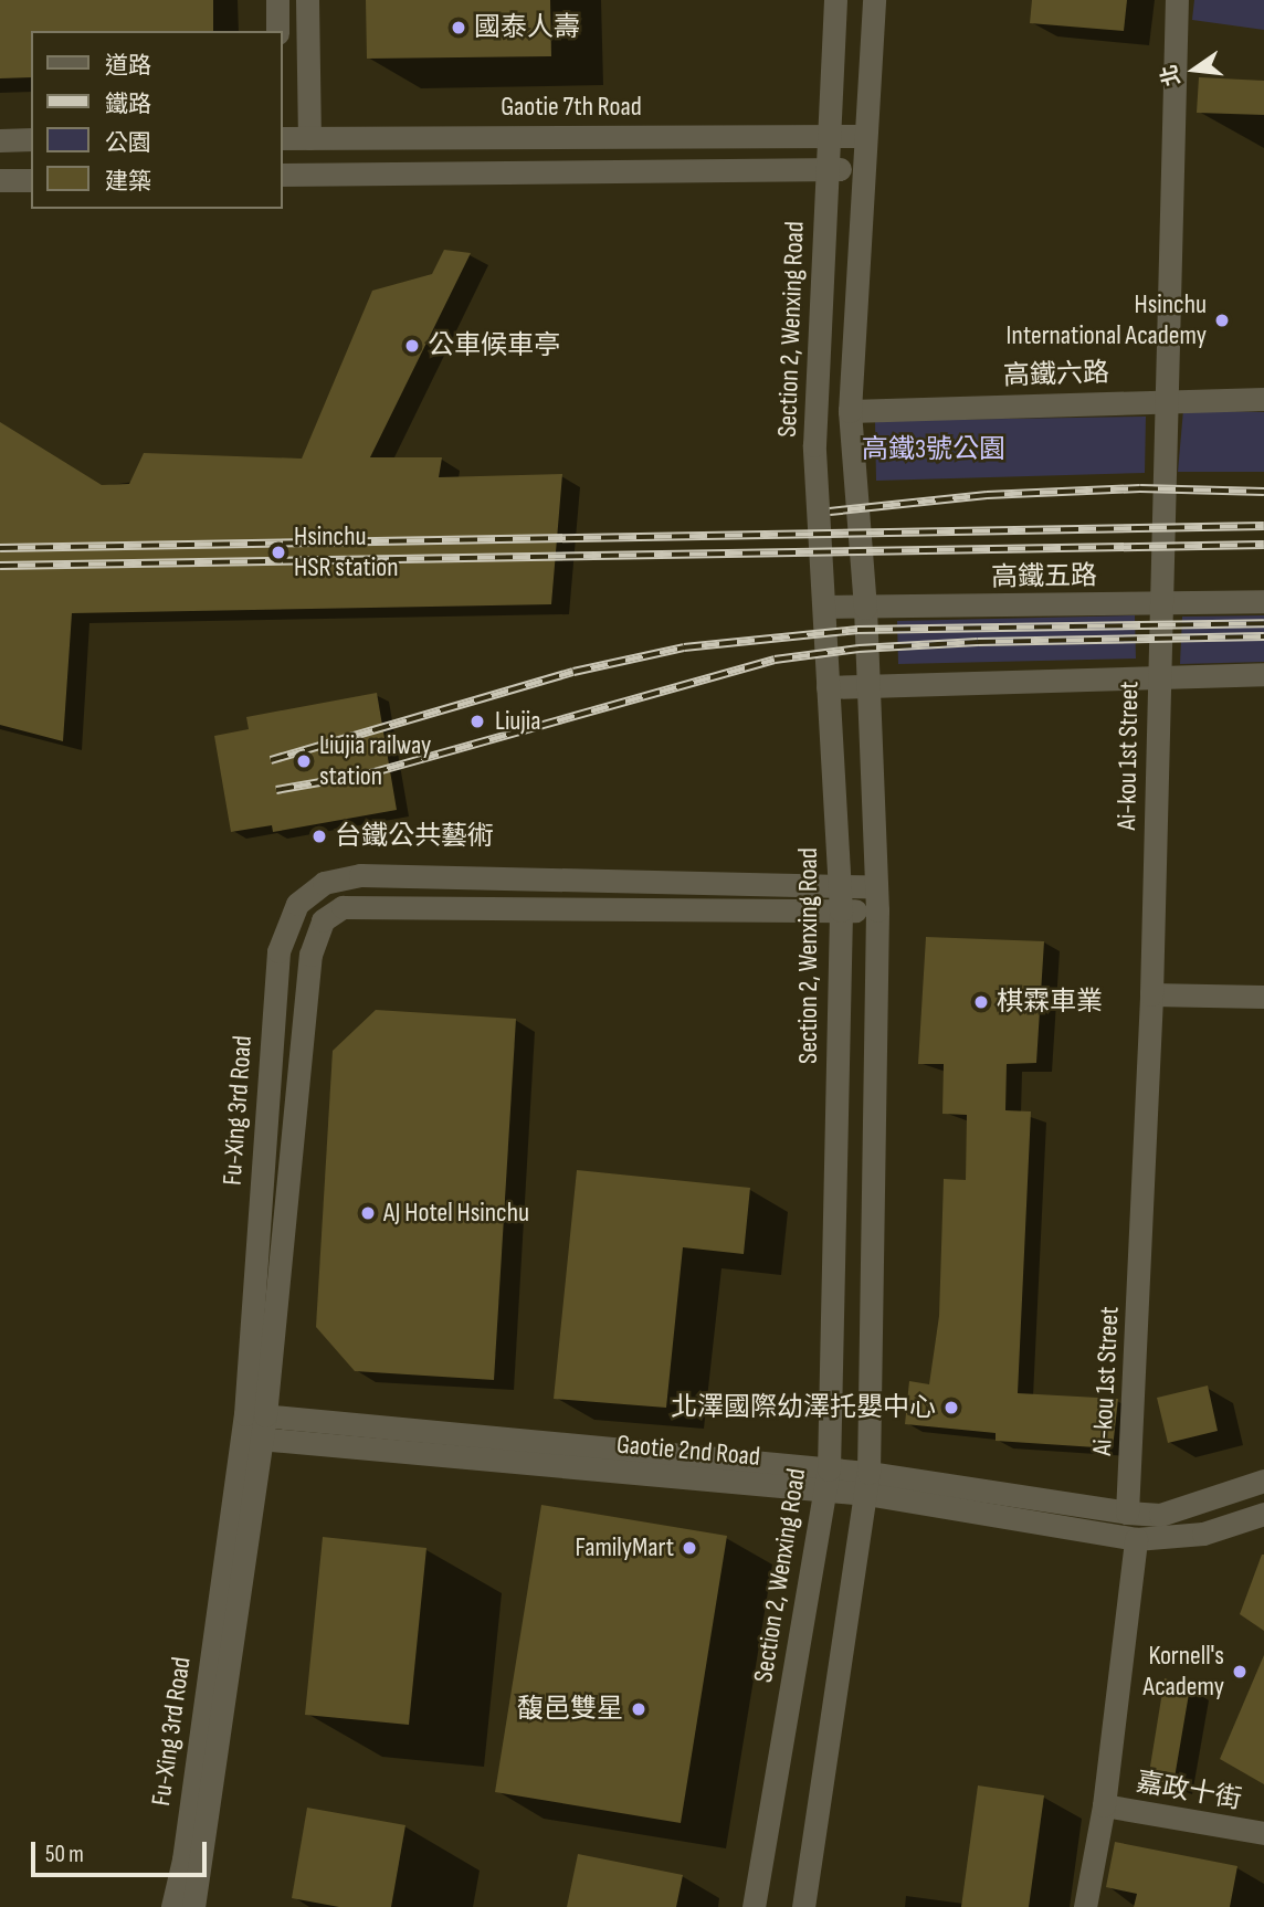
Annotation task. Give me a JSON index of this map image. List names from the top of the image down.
{
  "streets": {
    "street": [
      "Gaotie 7th Road",
      "Section 2, Wenxing Road",
      "高鐵六路",
      "高鐵五路",
      "Ai-kou 1st Street",
      "Fu-Xing 3rd Road",
      "Gaotie 2nd Road",
      "嘉政十街"
    ]
  },
  "crossings": [
    ["Gaotie 7th Road", "Section 2, Wenxing Road"],
    ["Section 2, Wenxing Road", "高鐵五路"],
    ["Section 2, Wenxing Road", "Fu-Xing 3rd Road"],
    ["Section 2, Wenxing Road", "Gaotie 2nd Road"],
    ["高鐵六路", "Ai-kou 1st Street"],
    ["高鐵五路", "Ai-kou 1st Street"],
    ["Ai-kou 1st Street", "Gaotie 2nd Road"],
    ["Fu-Xing 3rd Road", "Gaotie 2nd Road"]
  ],
  "parks": ["高鐵3號公園"],
  "places": [
    "國泰人壽",
    "Hsinchu International Academy",
    "公車候車亭",
    "Hsinchu HSR station",
    "Liujia",
    "Liujia railway station",
    "台鐵公共藝術",
    "棋霖車業",
    "AJ Hotel Hsinchu",
    "北澤國際幼澤托嬰中心",
    "FamilyMart",
    "Kornell's Academy",
    "馥邑雙星"
  ],
  "legend": [
    "道路",
    "鐵路",
    "公園",
    "建築"
  ],
  "scale_bar": "50 m",
  "north": "left"
}
